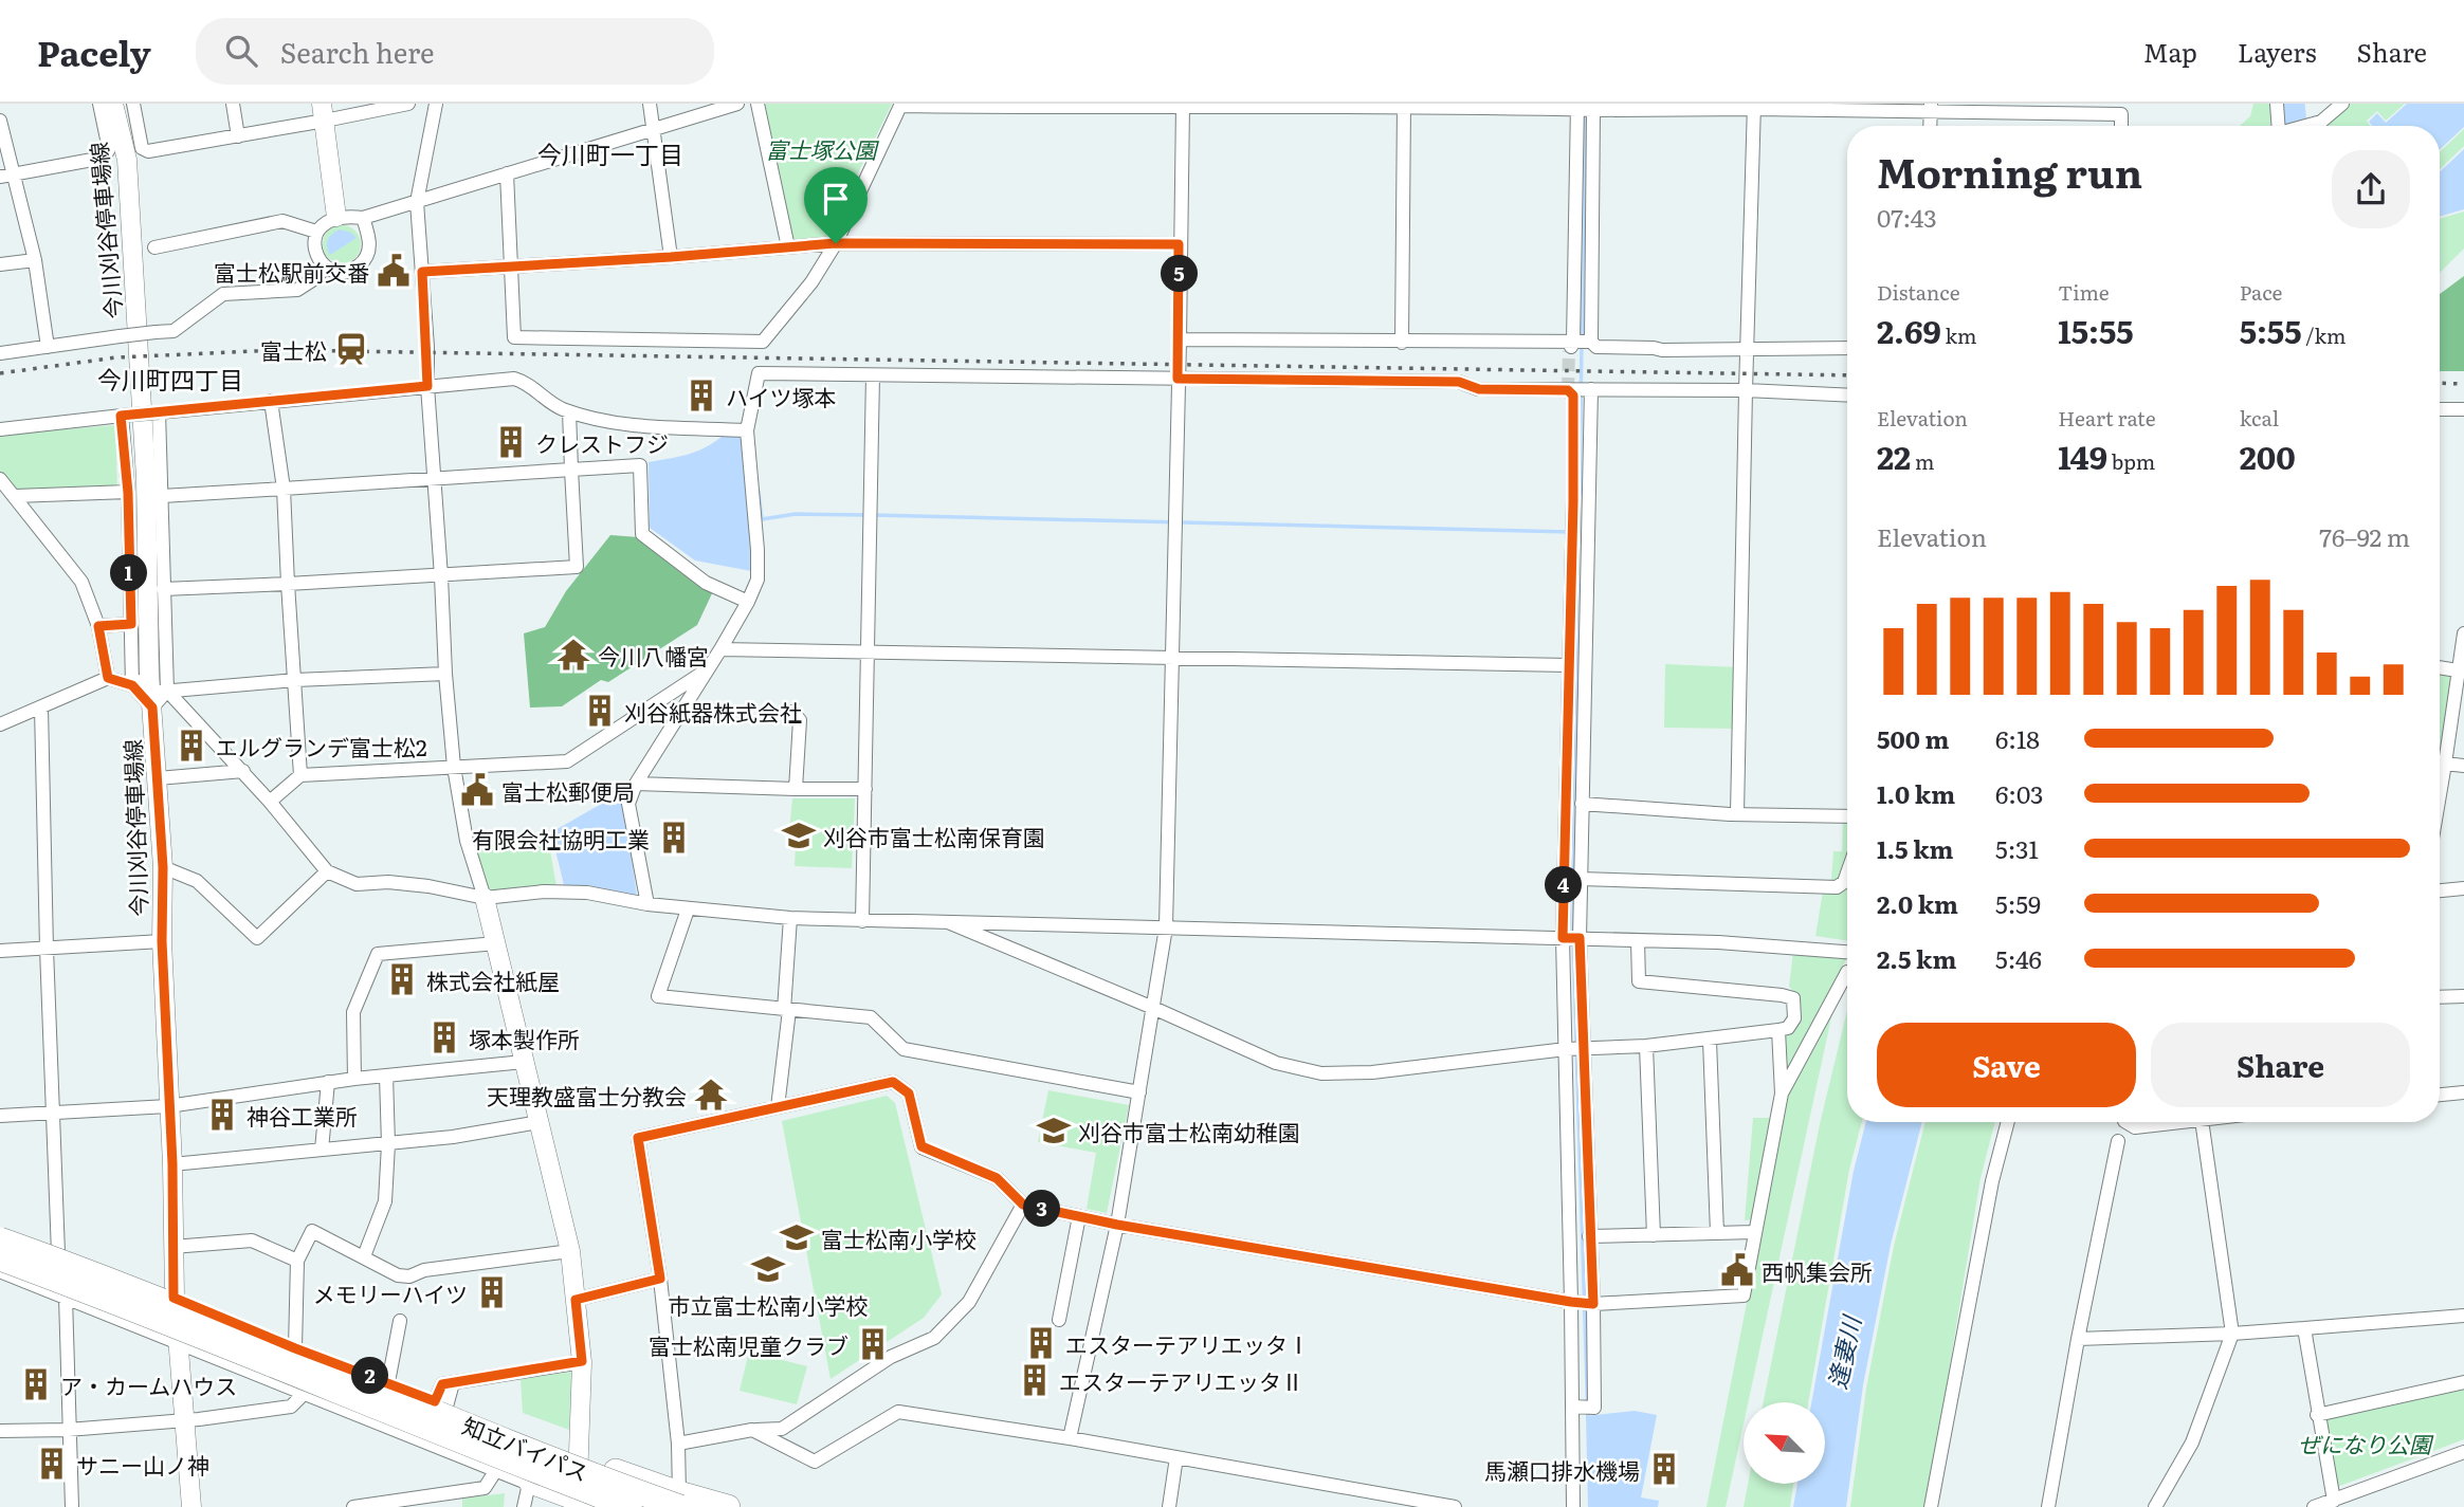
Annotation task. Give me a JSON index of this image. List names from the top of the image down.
{
  "streets": {
    "highway": ["知立バイパス"],
    "main road": ["今川刈谷停車場線"]
  },
  "districts": ["今川町一丁目", "今川町四丁目"],
  "water": ["逢妻川"],
  "parks": ["富士塚公園", "ぜになり公園"],
  "places": {
    "public building": ["富士松駅前交番", "富士松郵便局", "西帆集会所"],
    "station": ["富士松"],
    "building": [
      "ハイツ塚本",
      "クレストフジ",
      "刈谷紙器株式会社",
      "エルグランデ富士松2",
      "有限会社協明工業",
      "株式会社紙屋",
      "塚本製作所",
      "神谷工業所",
      "メモリーハイツ",
      "エスターテアリエッタⅠ",
      "富士松南児童クラブ",
      "エスターテアリエッタⅡ",
      "ア・カームハウス",
      "サニー山ノ神",
      "馬瀬口排水機場"
    ],
    "temple": ["今川八幡宮", "天理教盛富士分教会"],
    "school or university": [
      "刈谷市富士松南保育園",
      "刈谷市富士松南幼稚園",
      "富士松南小学校",
      "市立富士松南小学校"
    ]
  },
  "north": "top left",
  "page": {
    "header": "Pacely",
    "search": "Search here",
    "nav": ["Map", "Layers", "Share"],
    "heading": ["Morning run", "07:43"],
    "stats": [
      ["Distance", "2.69 km"],
      ["Time", "15:55"],
      ["Pace", "5:55 /km"],
      ["Elevation", "22 m"],
      ["Heart rate", "149 bpm"],
      ["kcal", "200"]
    ],
    "pins": [
      "5",
      "1",
      "4",
      "3",
      "2"
    ],
    "chart": ["Elevation", "76–92 m"],
    "list": [
      {
        "name": "500 m",
        "note": "6:18"
      },
      {
        "name": "1.0 km",
        "note": "6:03"
      },
      {
        "name": "1.5 km",
        "note": "5:31"
      },
      {
        "name": "2.0 km",
        "note": "5:59"
      },
      {
        "name": "2.5 km",
        "note": "5:46"
      }
    ],
    "buttons": ["Save", "Share"]
  }
}
